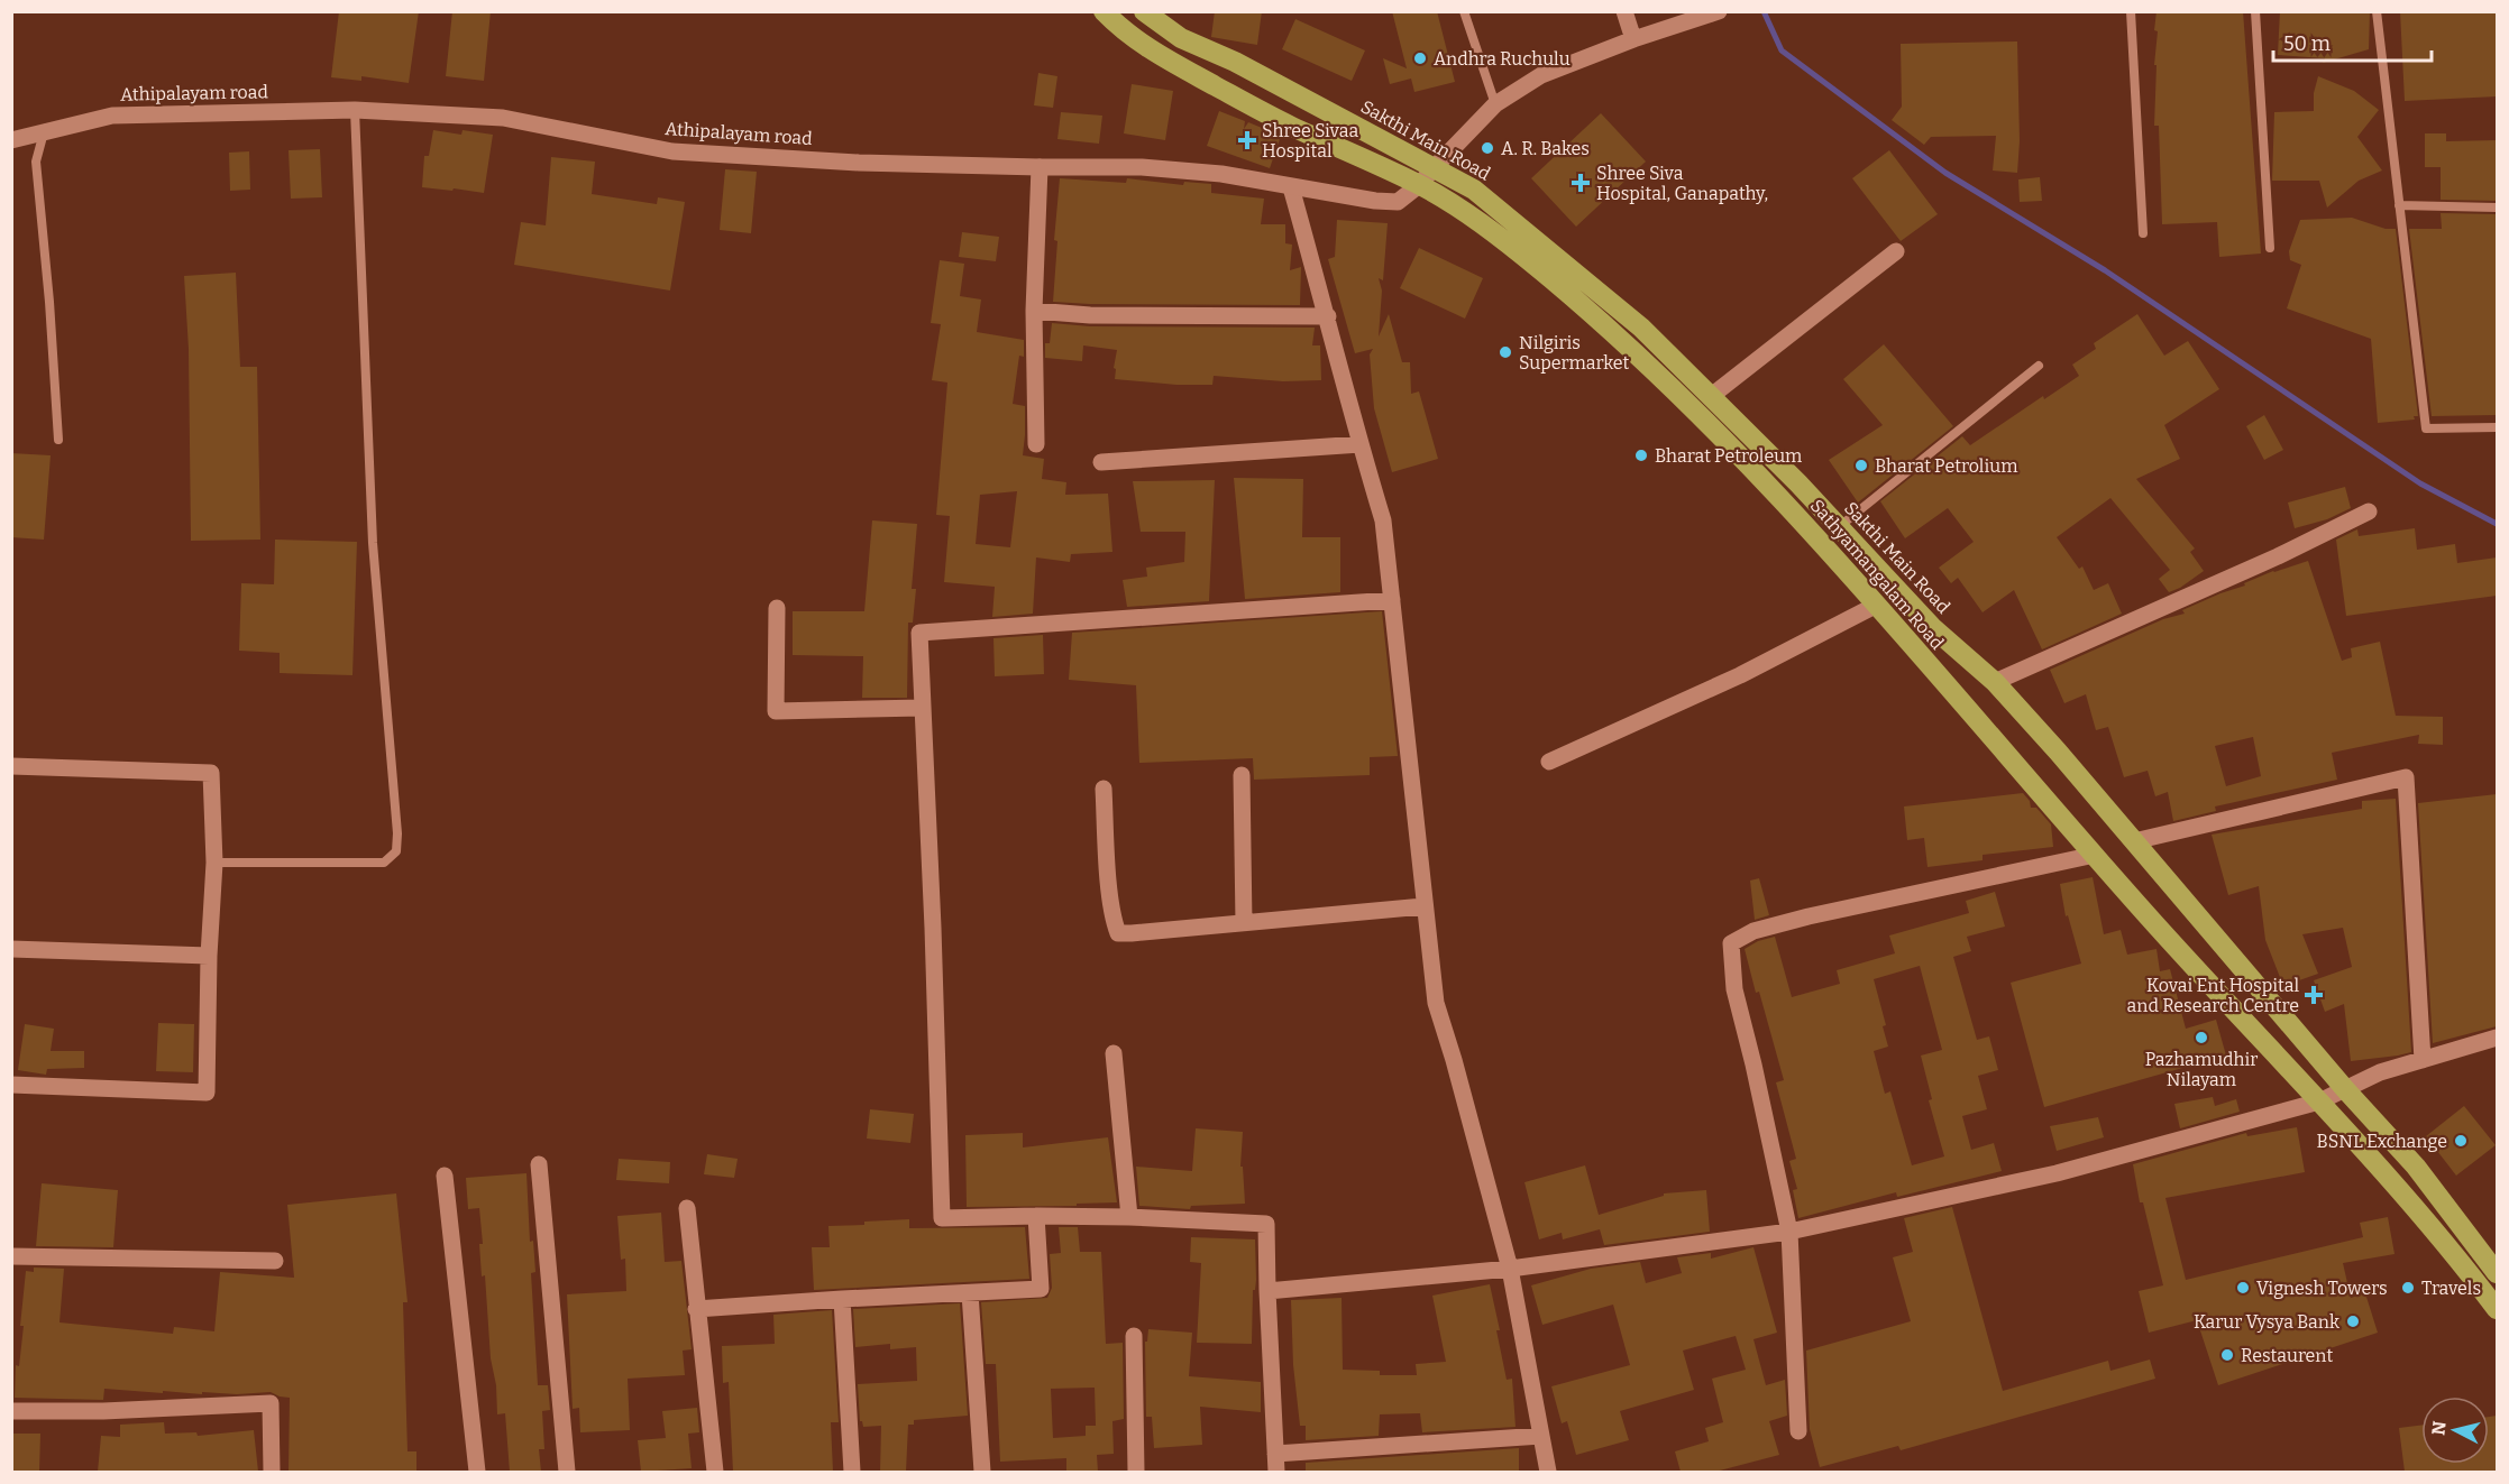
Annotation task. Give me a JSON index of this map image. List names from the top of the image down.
{
  "streets": {
    "highway": ["Sakthi Main Road", "Sathyamangalam Road"],
    "street": ["Athipalayam road"]
  },
  "crossings": [
    ["Athipalayam road", "Sakthi Main Road"],
    ["Athipalayam road", "Sathyamangalam Road"]
  ],
  "places": {
    "other": [
      "Andhra Ruchulu",
      "A. R. Bakes",
      "Nilgiris Supermarket",
      "Bharat Petroleum",
      "Bharat Petrolium",
      "Pazhamudhir Nilayam",
      "BSNL Exchange",
      "Vignesh Towers",
      "Travels",
      "Karur Vysya Bank",
      "Restaurent"
    ],
    "health": ["Shree Sivaa Hospital", "Shree Siva Hospital, Ganapathy,", "Kovai Ent Hospital and Research Centre"]
  },
  "scale_bar": "50 m",
  "north": "left"
}
